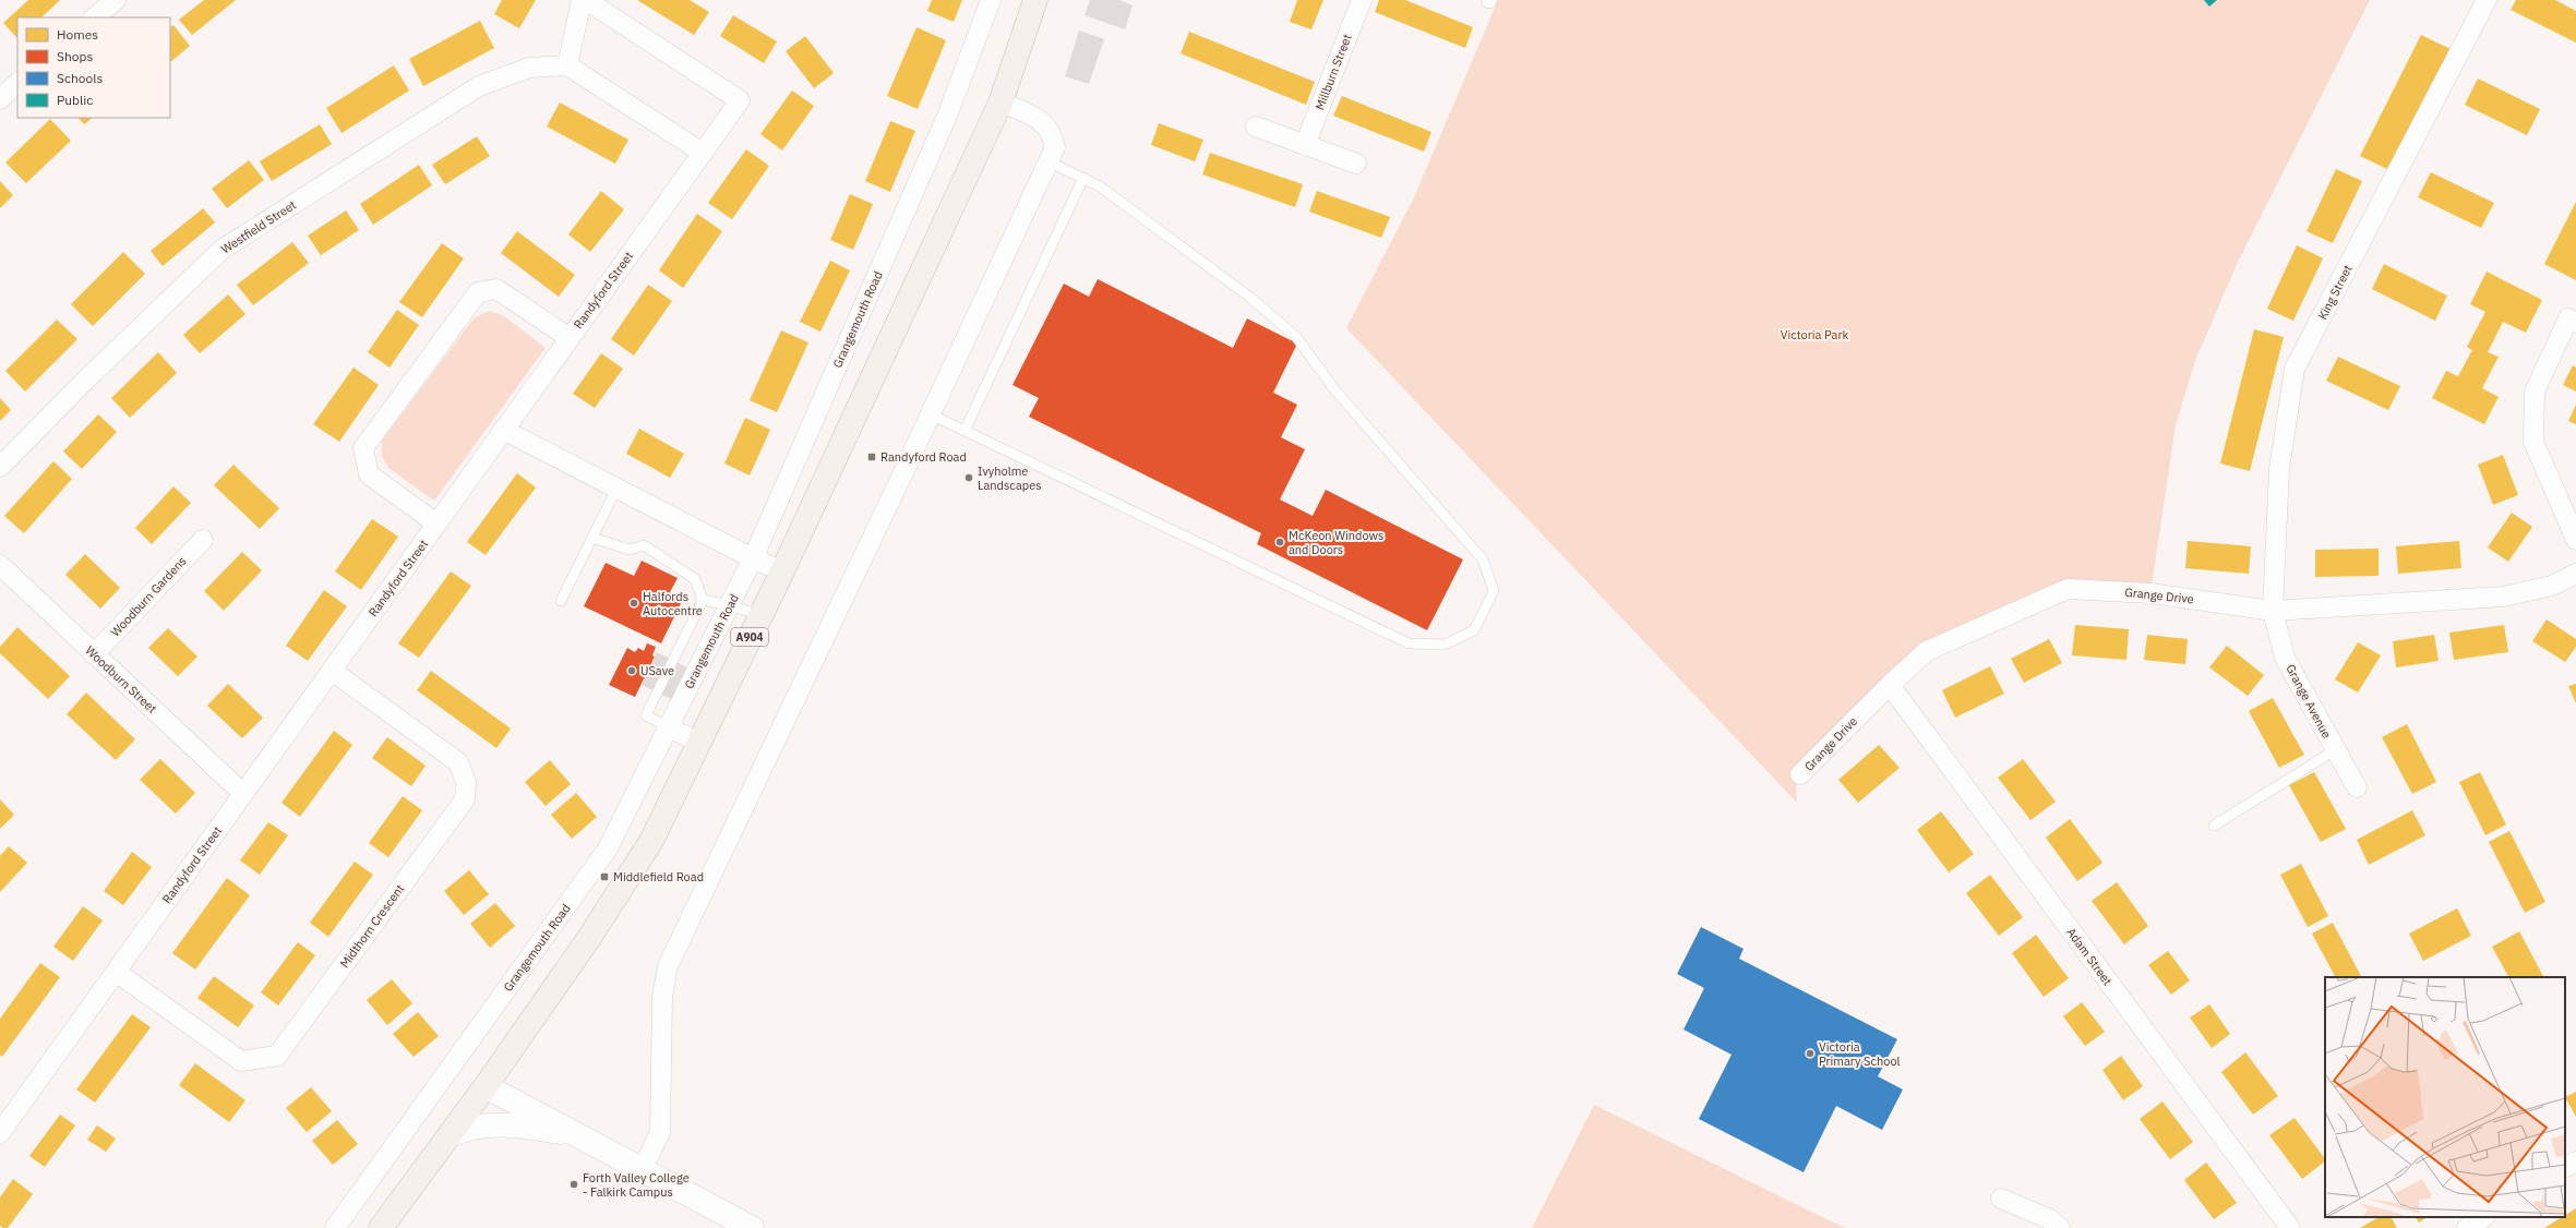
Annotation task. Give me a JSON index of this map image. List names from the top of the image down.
{
  "streets": {
    "main road": ["A904"],
    "street": [
      "Millburn Street",
      "Westfield Street",
      "Randyford Street",
      "King Street",
      "Grangemouth Road",
      "Grange Drive",
      "Woodburn Gardens",
      "Woodburn Street",
      "Grange Avenue",
      "Midthorn Crescent",
      "Adam Street"
    ]
  },
  "crossings": [
    ["Randyford Street", "Woodburn Street"],
    ["Randyford Street", "Midthorn Crescent"],
    ["King Street", "Grange Drive"],
    ["King Street", "Grange Avenue"],
    ["Grange Drive", "Grange Avenue"],
    ["Grange Drive", "Adam Street"],
    ["Woodburn Gardens", "Woodburn Street"]
  ],
  "parks": ["Victoria Park"],
  "places": {
    "transit": ["Randyford Road", "Middlefield Road"],
    "other": [
      "Ivyholme Landscapes",
      "McKeon Windows and Doors",
      "Halfords Autocentre",
      "USave",
      "Victoria Primary School",
      "Forth Valley College - Falkirk Campus"
    ]
  },
  "legend": [
    "Homes",
    "Shops",
    "Schools",
    "Public"
  ]
}
